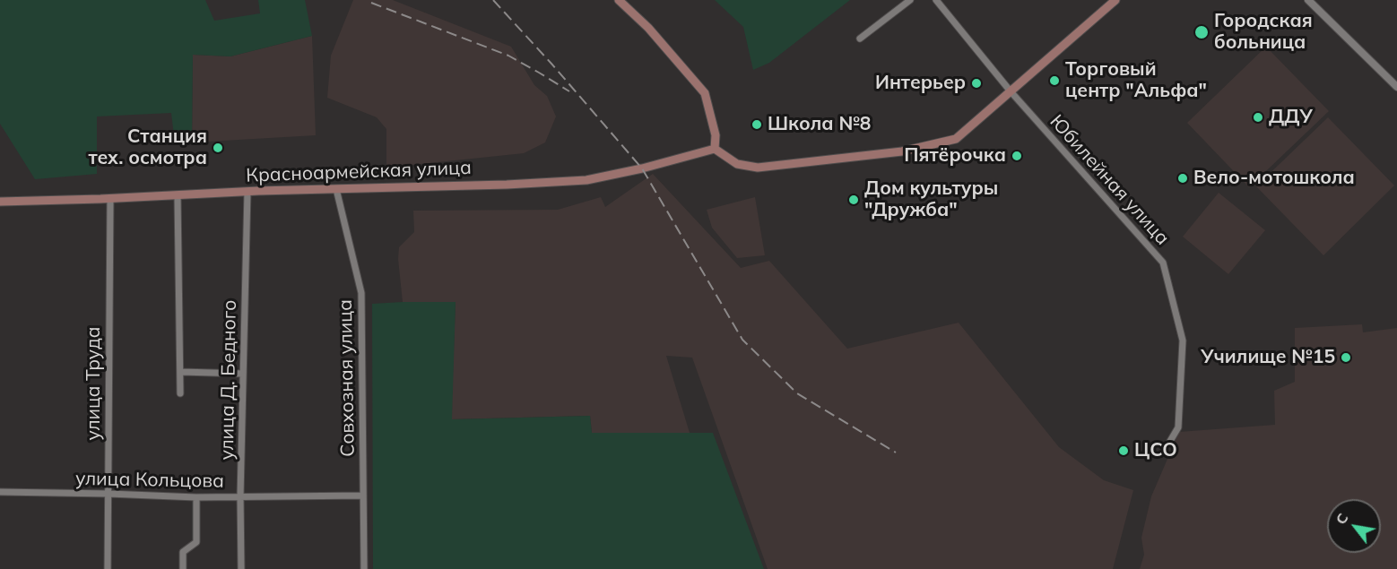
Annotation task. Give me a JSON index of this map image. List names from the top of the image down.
{
  "streets": {
    "main road": ["Красноармейская улица"],
    "street": [
      "Юбилейная улица",
      "Совхозная улица",
      "улица Д. Бедного",
      "улица Труда",
      "улица Кольцова"
    ]
  },
  "crossings": [
    ["Красноармейская улица", "Совхозная улица"],
    ["Красноармейская улица", "улица Д. Бедного"],
    ["Красноармейская улица", "улица Труда"],
    ["Совхозная улица", "улица Кольцова"],
    ["улица Д. Бедного", "улица Кольцова"],
    ["улица Труда", "улица Кольцова"]
  ],
  "places": [
    "Городская больница",
    "Торговый центр \"Альфа\"",
    "Интерьер",
    "ДДУ",
    "Школа №8",
    "Станция тех. осмотра",
    "Пятёрочка",
    "Вело-мотошкола",
    "Дом культуры \"Дружба\"",
    "Училище №15",
    "ЦСО"
  ],
  "north": "top left"
}
